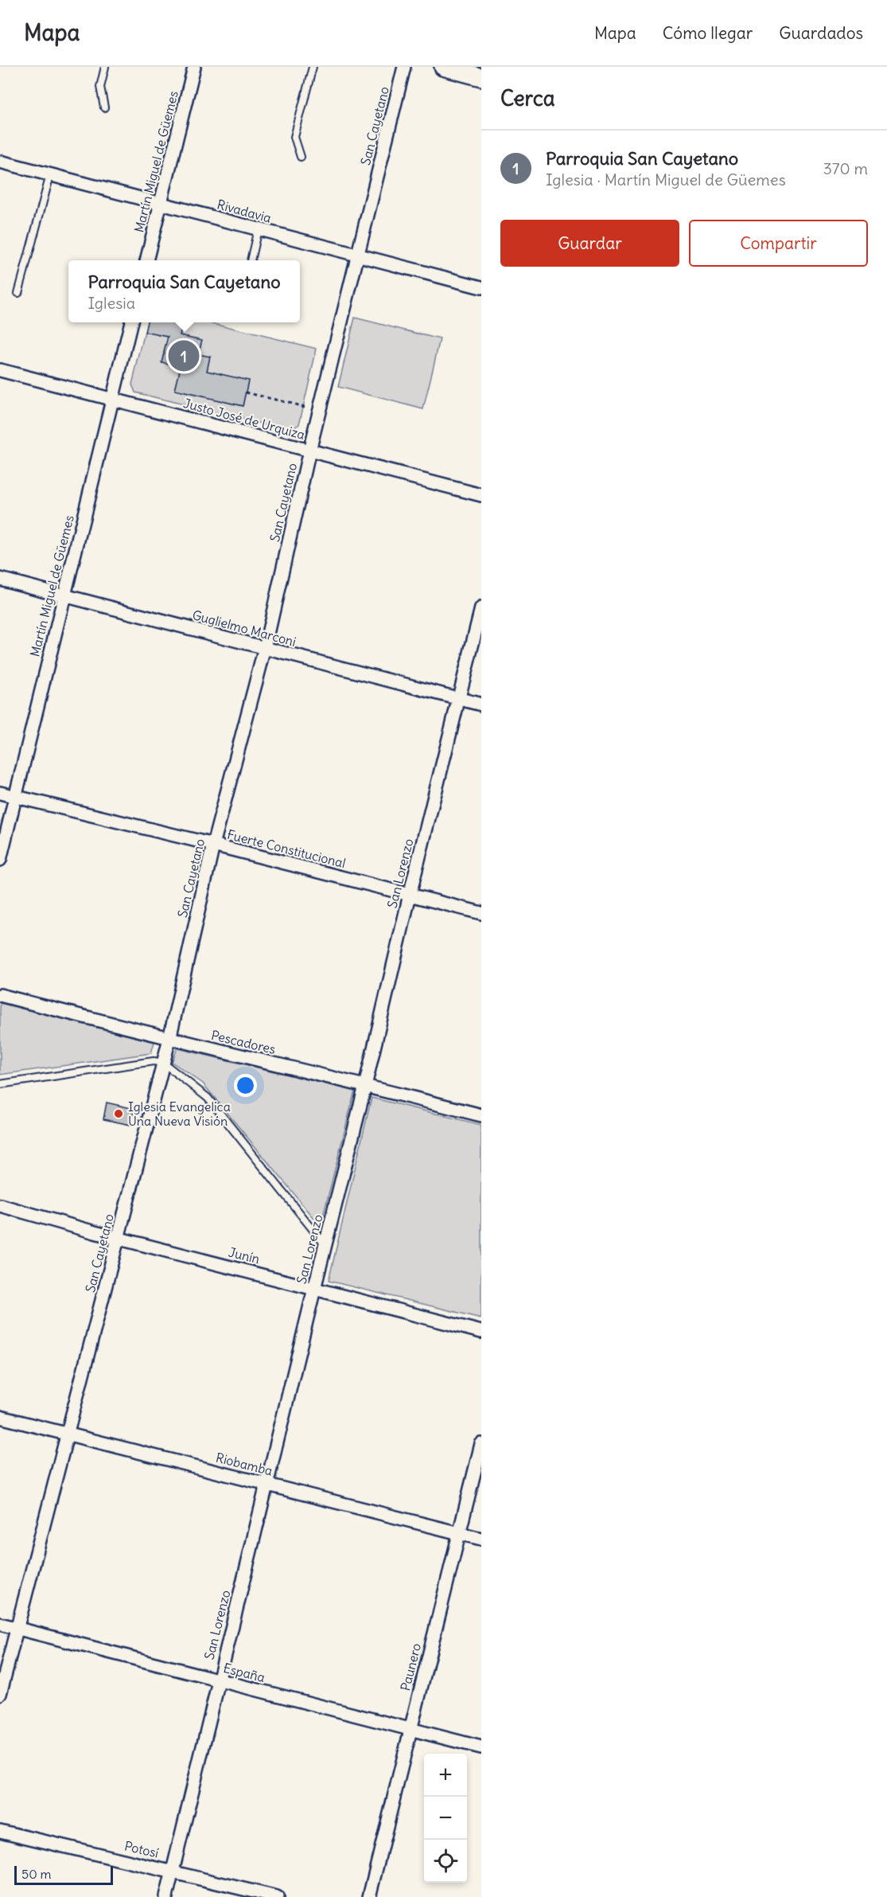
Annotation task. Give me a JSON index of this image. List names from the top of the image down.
{
  "streets": {
    "street": [
      "San Cayetano",
      "Martín Miguel de Güemes",
      "Rivadavia",
      "Justo José de Urquiza",
      "Guglielmo Marconi",
      "Fuerte Constitucional",
      "San Lorenzo",
      "Pescadores",
      "Junín",
      "Riobamba",
      "Paunero",
      "España",
      "Potosí"
    ]
  },
  "crossings": [
    ["San Cayetano", "Rivadavia"],
    ["San Cayetano", "Justo José de Urquiza"],
    ["San Cayetano", "Guglielmo Marconi"],
    ["San Cayetano", "Fuerte Constitucional"],
    ["San Cayetano", "Pescadores"],
    ["San Cayetano", "Junín"],
    ["San Cayetano", "Riobamba"],
    ["San Cayetano", "España"],
    ["Martín Miguel de Güemes", "Rivadavia"],
    ["Martín Miguel de Güemes", "Justo José de Urquiza"],
    ["Martín Miguel de Güemes", "Guglielmo Marconi"],
    ["Martín Miguel de Güemes", "Fuerte Constitucional"],
    ["Guglielmo Marconi", "San Lorenzo"],
    ["Fuerte Constitucional", "San Lorenzo"],
    ["San Lorenzo", "Pescadores"],
    ["San Lorenzo", "Junín"],
    ["San Lorenzo", "Riobamba"],
    ["San Lorenzo", "España"],
    ["San Lorenzo", "Potosí"],
    ["Riobamba", "Paunero"],
    ["Paunero", "España"]
  ],
  "places": ["Iglesia Evangelica Una Nueva Visión"],
  "scale_bar": "50 m",
  "page": {
    "header": "Mapa",
    "nav": ["Mapa", "Cómo llegar", "Guardados"],
    "heading": "Cerca",
    "list": [
      {
        "mark": "1",
        "name": "Parroquia San Cayetano",
        "note": "Iglesia · Martín Miguel de Güemes",
        "value": "370 m"
      }
    ],
    "buttons": ["Guardar", "Compartir"],
    "popup": ["Parroquia San Cayetano", "Iglesia"],
    "pins": "1",
    "map_buttons": ["+", "−"],
    "scale": "50 m"
  }
}
